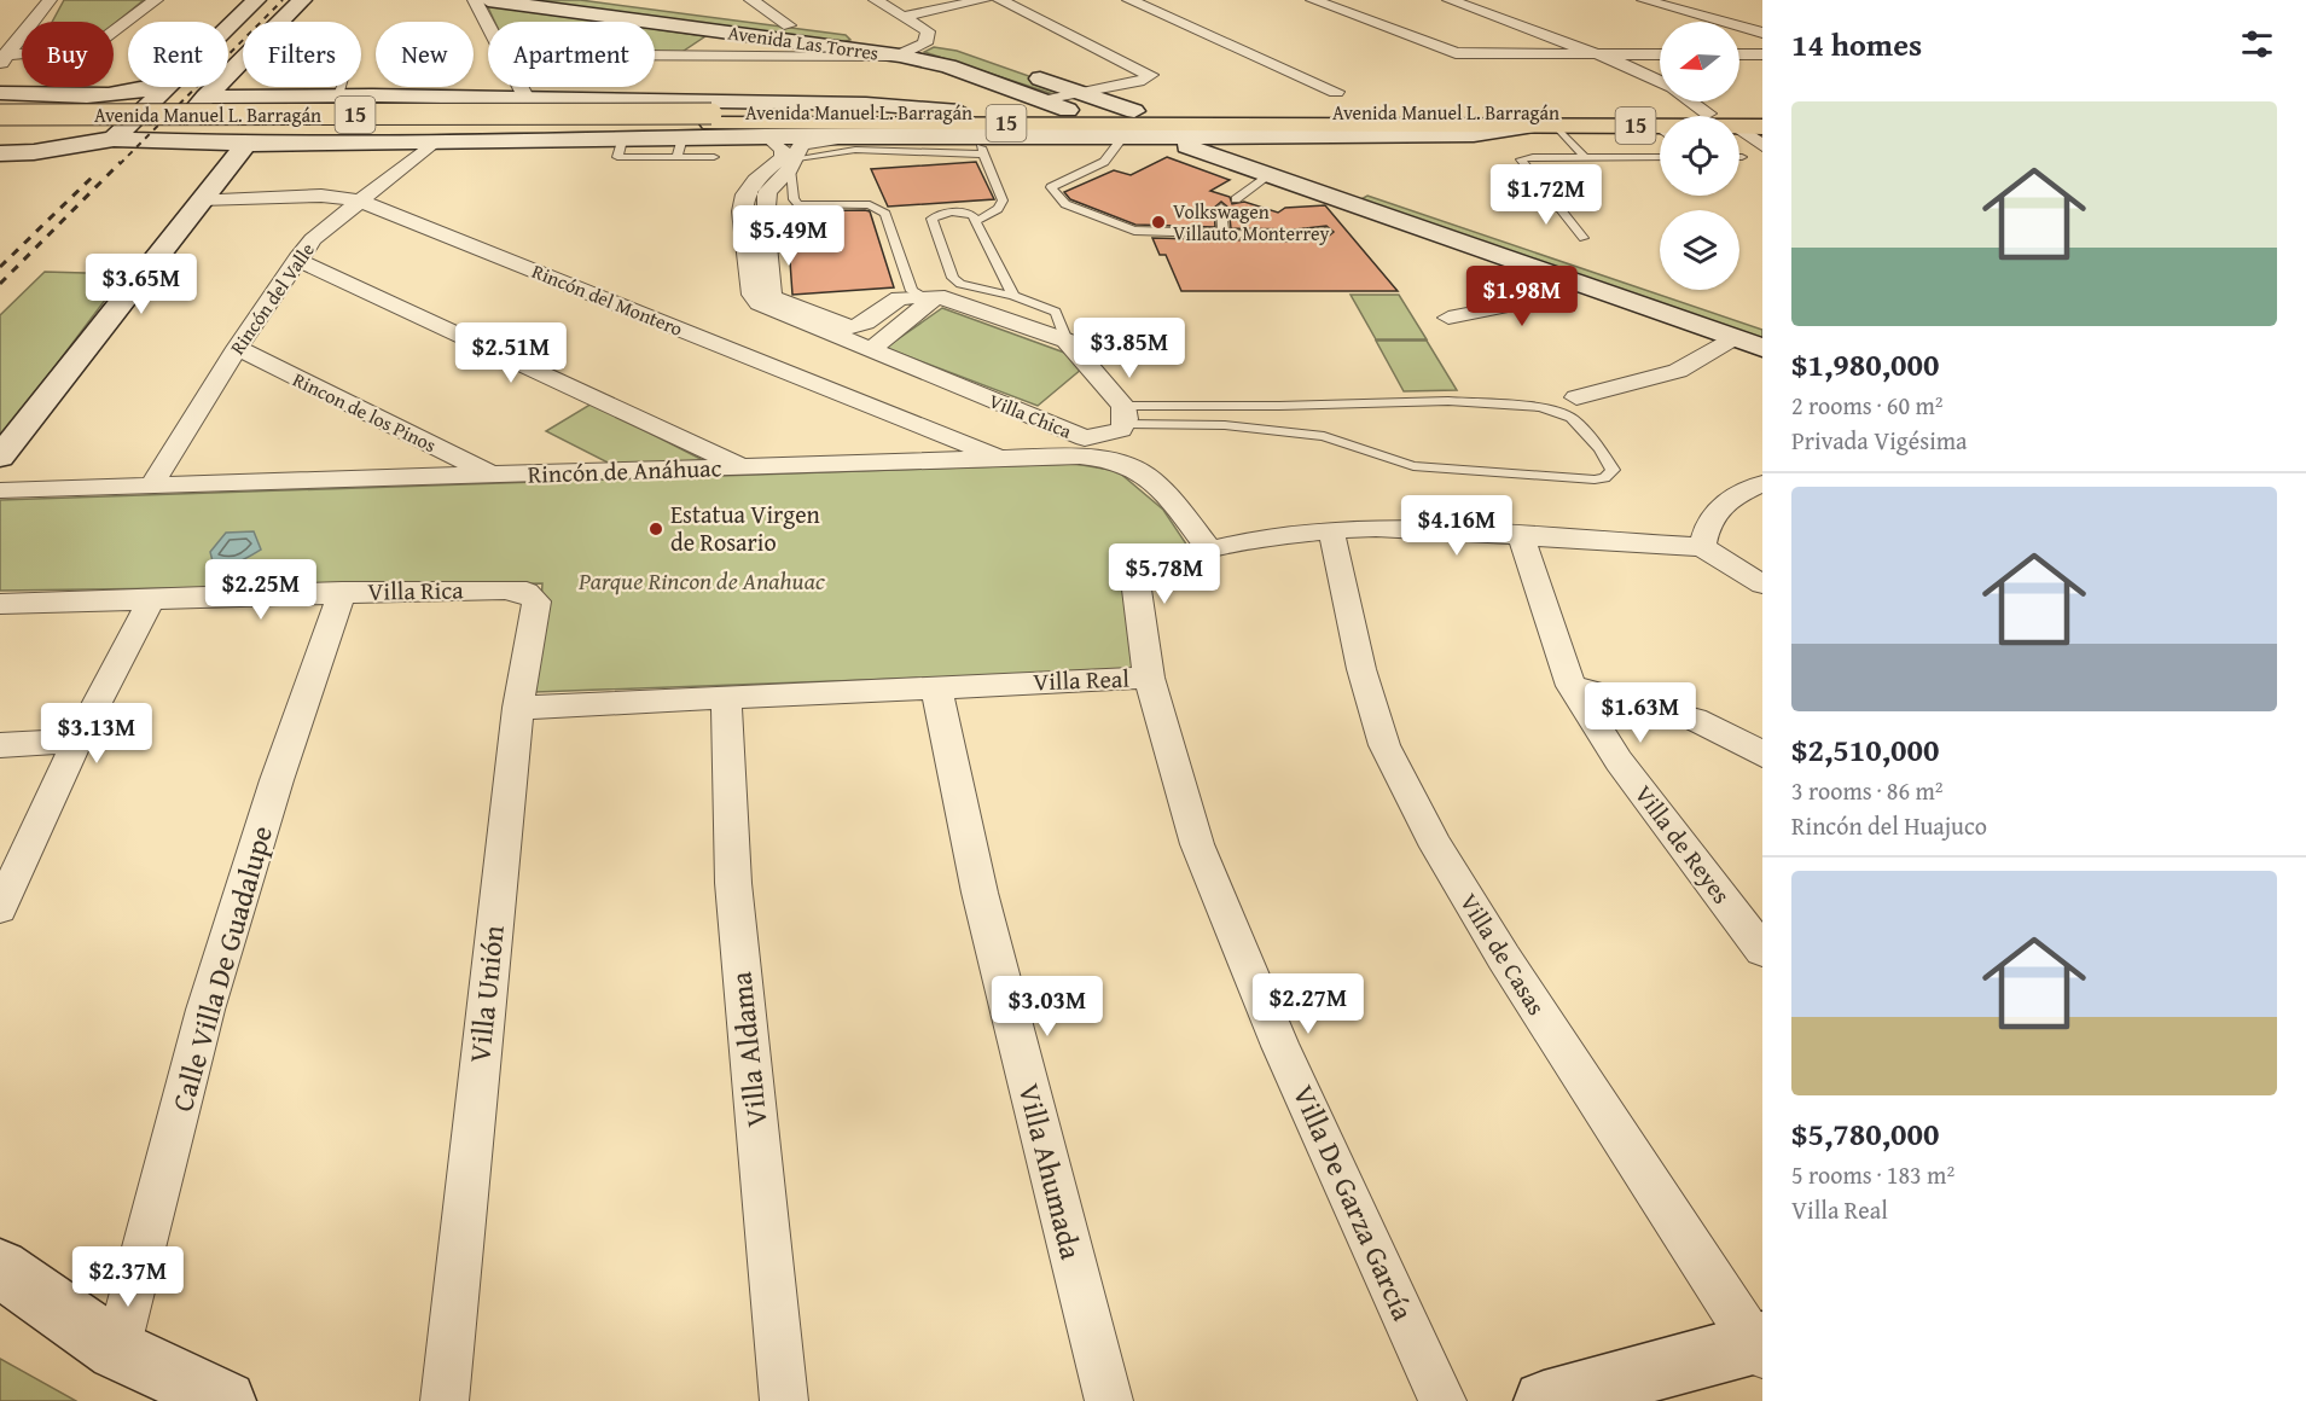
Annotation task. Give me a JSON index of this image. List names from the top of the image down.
{
  "streets": {
    "highway": ["Avenida Manuel L. Barragán", "15"],
    "street": [
      "Avenida Las Torres",
      "Rincón del Valle",
      "Rincón del Montero",
      "Rincon de los Pinos",
      "Villa Chica",
      "Rincón de Anáhuac",
      "Villa Rica",
      "Villa Real",
      "Villa de Reyes",
      "Villa de Casas",
      "Calle Villa De Guadalupe",
      "Villa Unión",
      "Villa Aldama",
      "Villa Ahumada",
      "Villa De Garza García"
    ]
  },
  "crossings": [
    ["Avenida Las Torres", "Avenida Manuel L. Barragán"],
    ["Rincón del Valle", "Rincón del Montero"],
    ["Rincón del Valle", "Rincon de los Pinos"],
    ["Rincón del Valle", "Rincón de Anáhuac"],
    ["Rincón del Montero", "Rincón de Anáhuac"],
    ["Rincon de los Pinos", "Rincón de Anáhuac"],
    ["Rincón de Anáhuac", "Villa Real"],
    ["Villa Rica", "Calle Villa De Guadalupe"],
    ["Villa Rica", "Villa Unión"],
    ["Villa Real", "Villa de Reyes"],
    ["Villa Real", "Villa de Casas"],
    ["Villa Real", "Villa Unión"],
    ["Villa Real", "Villa Aldama"],
    ["Villa Real", "Villa Ahumada"],
    ["Villa Real", "Villa De Garza García"]
  ],
  "parks": ["Parque Rincon de Anahuac"],
  "places": ["Volkswagen Villauto Monterrey", "Estatua Virgen de Rosario"],
  "north": "left",
  "page": {
    "heading": "14 homes",
    "chip": [
      "Buy",
      "Rent",
      "Filters",
      "New",
      "Apartment"
    ],
    "list": [
      {
        "name": "$1,980,000",
        "note": "2 rooms · 60 m² · Privada Vigésima"
      },
      {
        "name": "$2,510,000",
        "note": "3 rooms · 86 m² · Rincón del Huajuco"
      },
      {
        "name": "$5,780,000",
        "note": "5 rooms · 183 m² · Villa Real"
      }
    ],
    "price": [
      "$1.72M",
      "$5.49M",
      "$3.65M",
      "$1.98M",
      "$3.85M",
      "$2.51M",
      "$4.16M",
      "$5.78M",
      "$2.25M",
      "$1.63M",
      "$3.13M",
      "$2.27M",
      "$3.03M",
      "$2.37M"
    ]
  }
}
